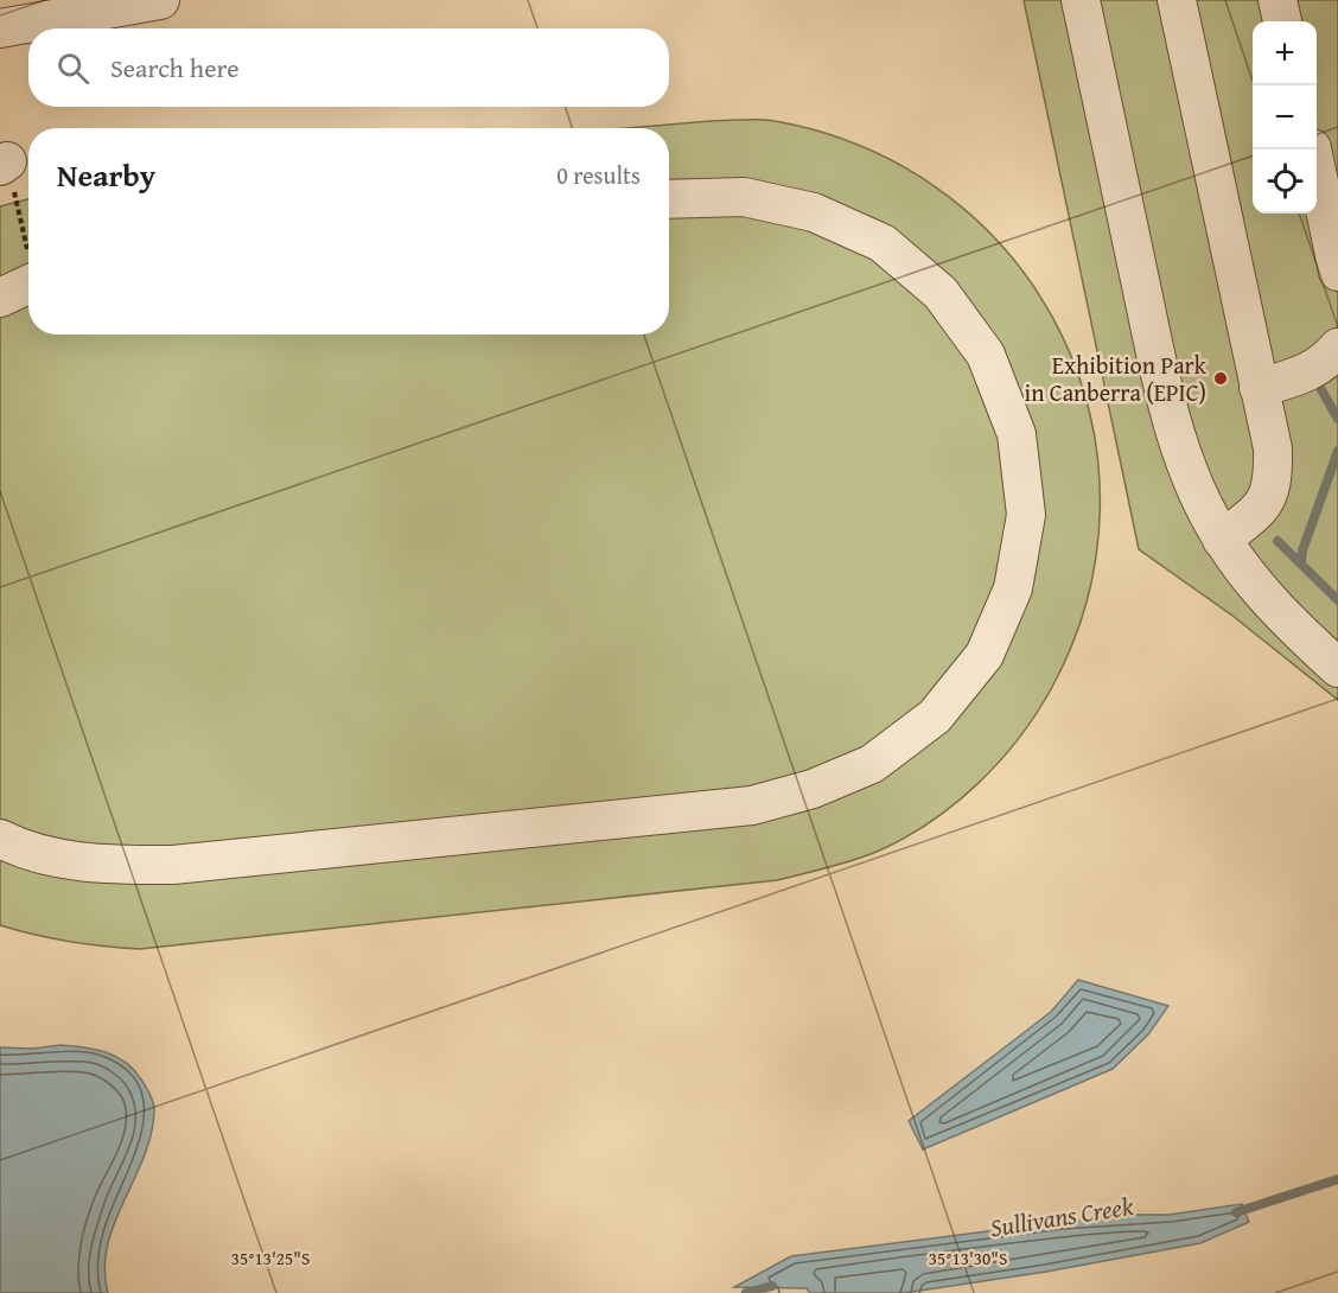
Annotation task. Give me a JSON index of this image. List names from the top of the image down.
{
  "water": ["Sullivans Creek"],
  "places": ["Exhibition Park in Canberra (EPIC)"],
  "page": {
    "map_buttons": ["+", "−"],
    "search": "Search here",
    "heading": ["Nearby", "0 results"]
  },
  "coordinates": ["35°13'25\"S", "35°13'30\"S"]
}
